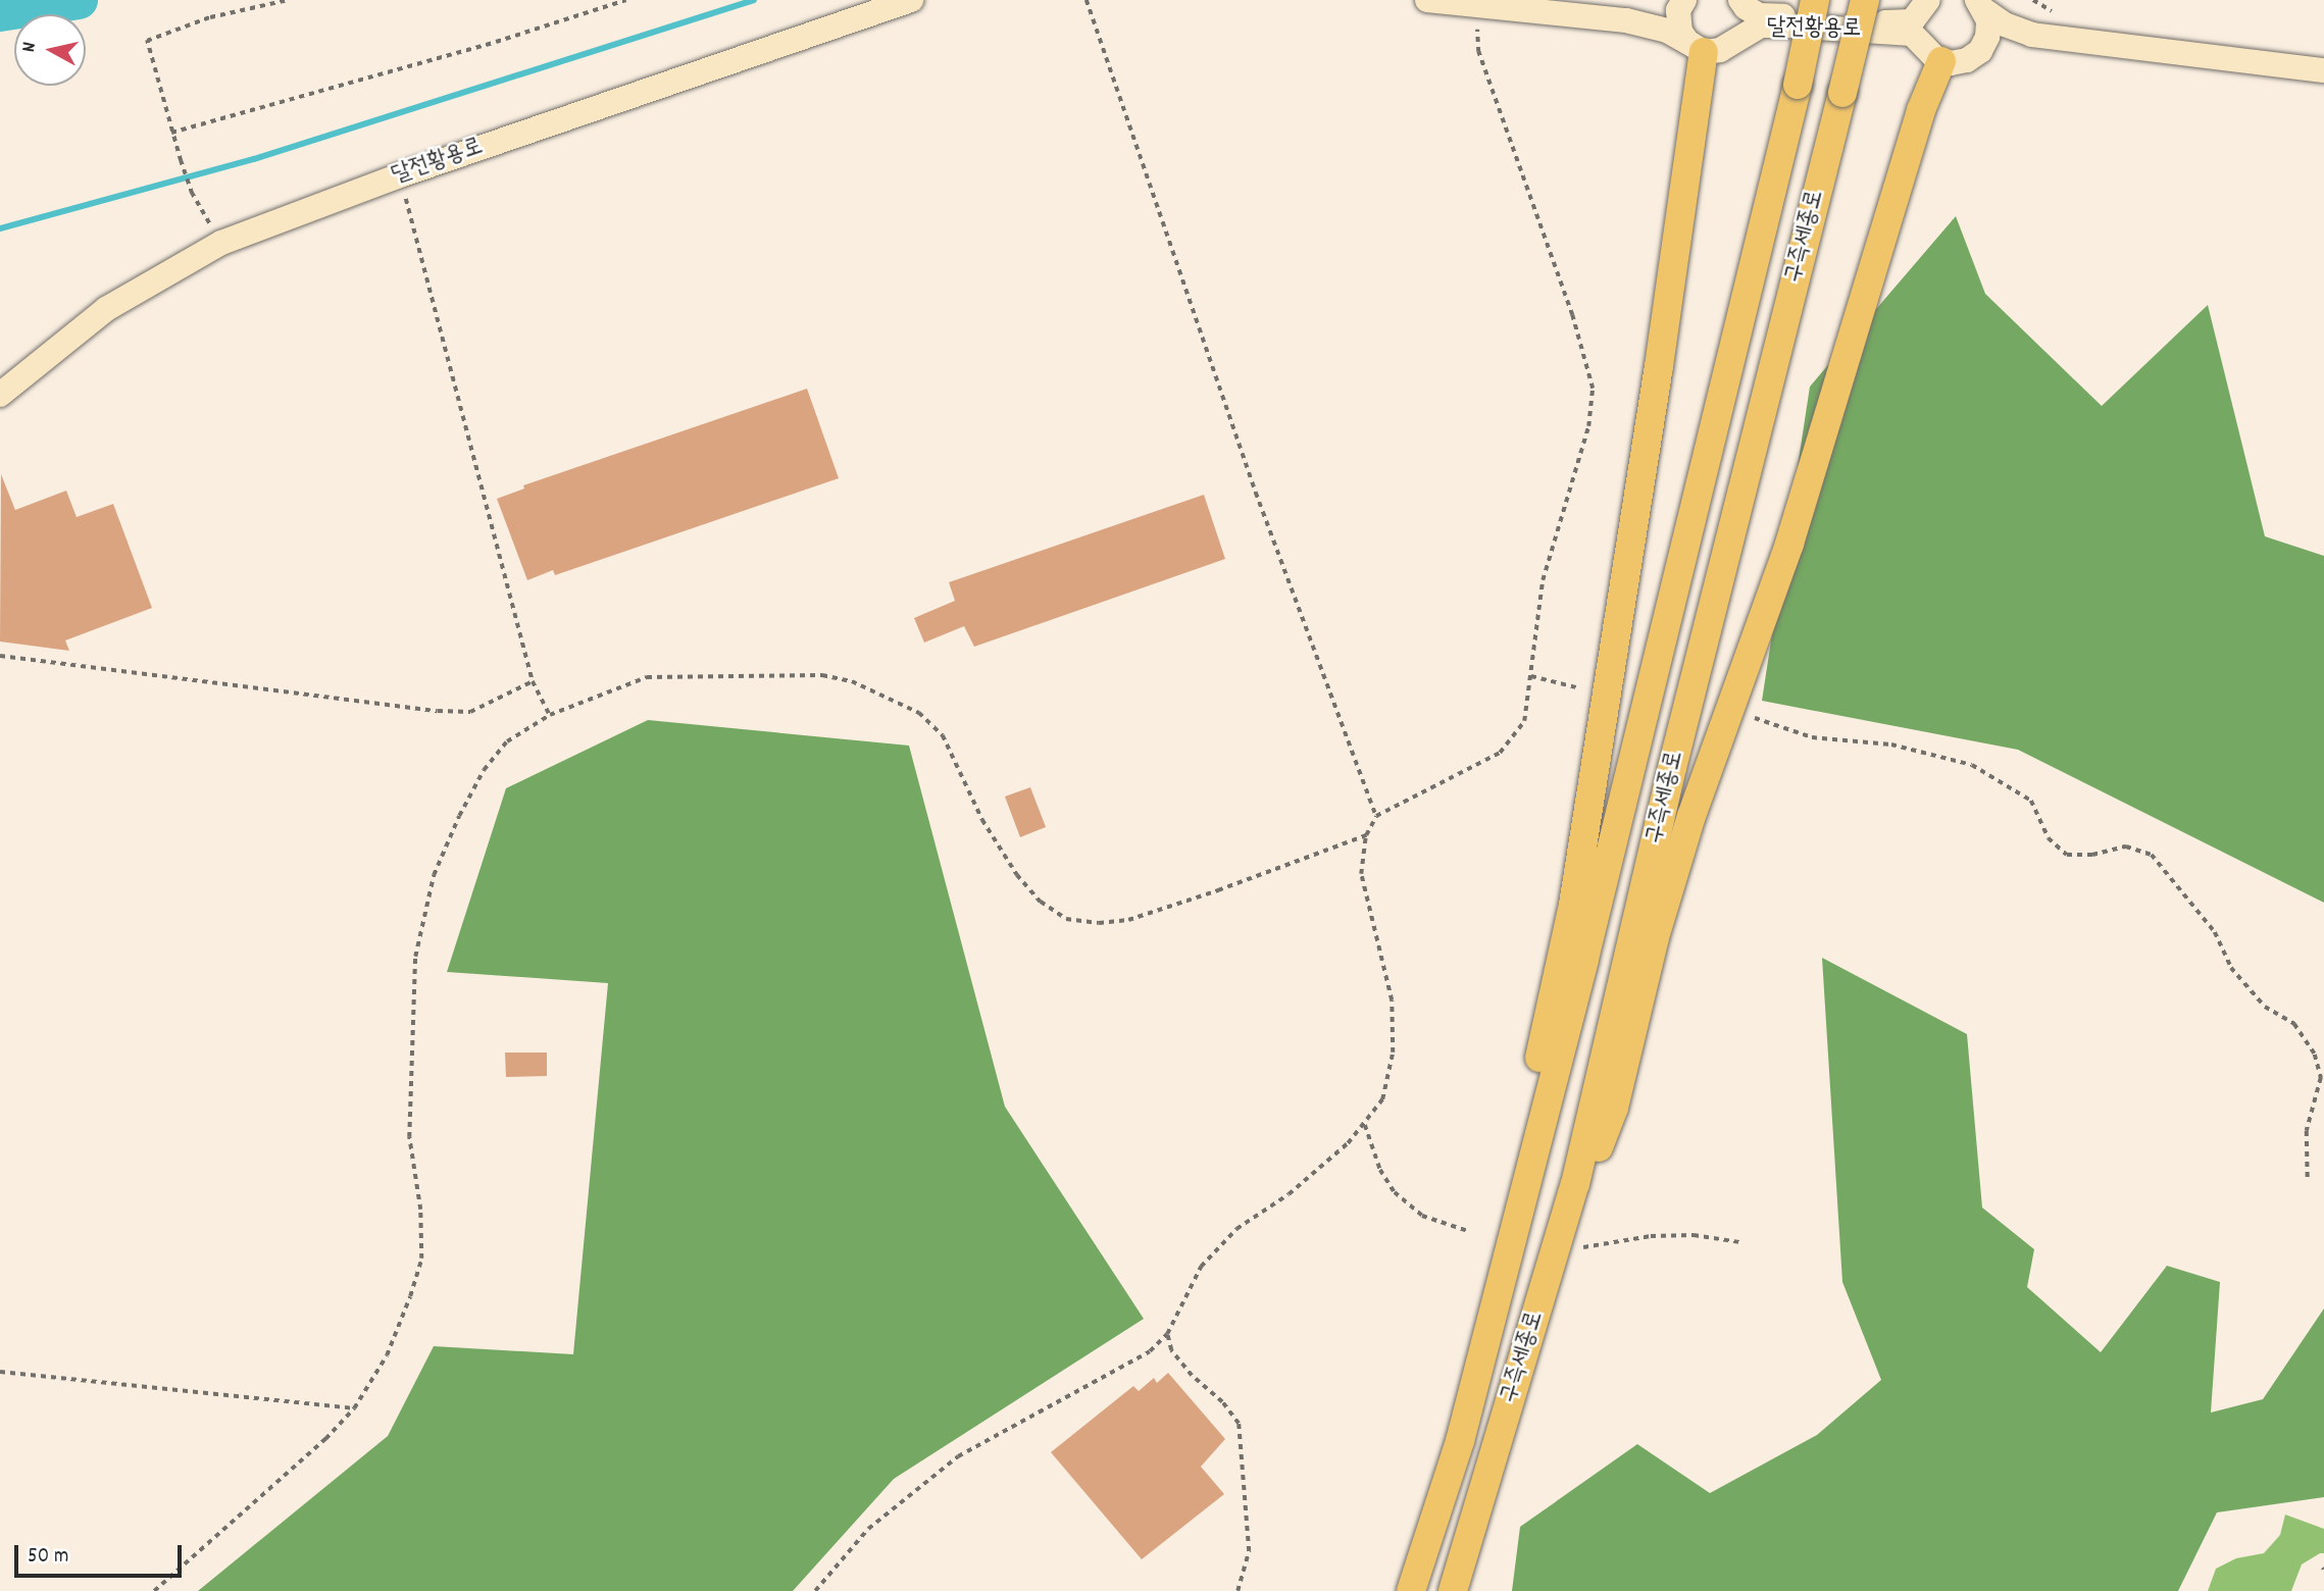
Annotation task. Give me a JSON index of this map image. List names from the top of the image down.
{
  "streets": {
    "highway": ["구즉세종로"],
    "main road": ["달전황용로"]
  },
  "scale_bar": "50 m",
  "north": "left"
}
